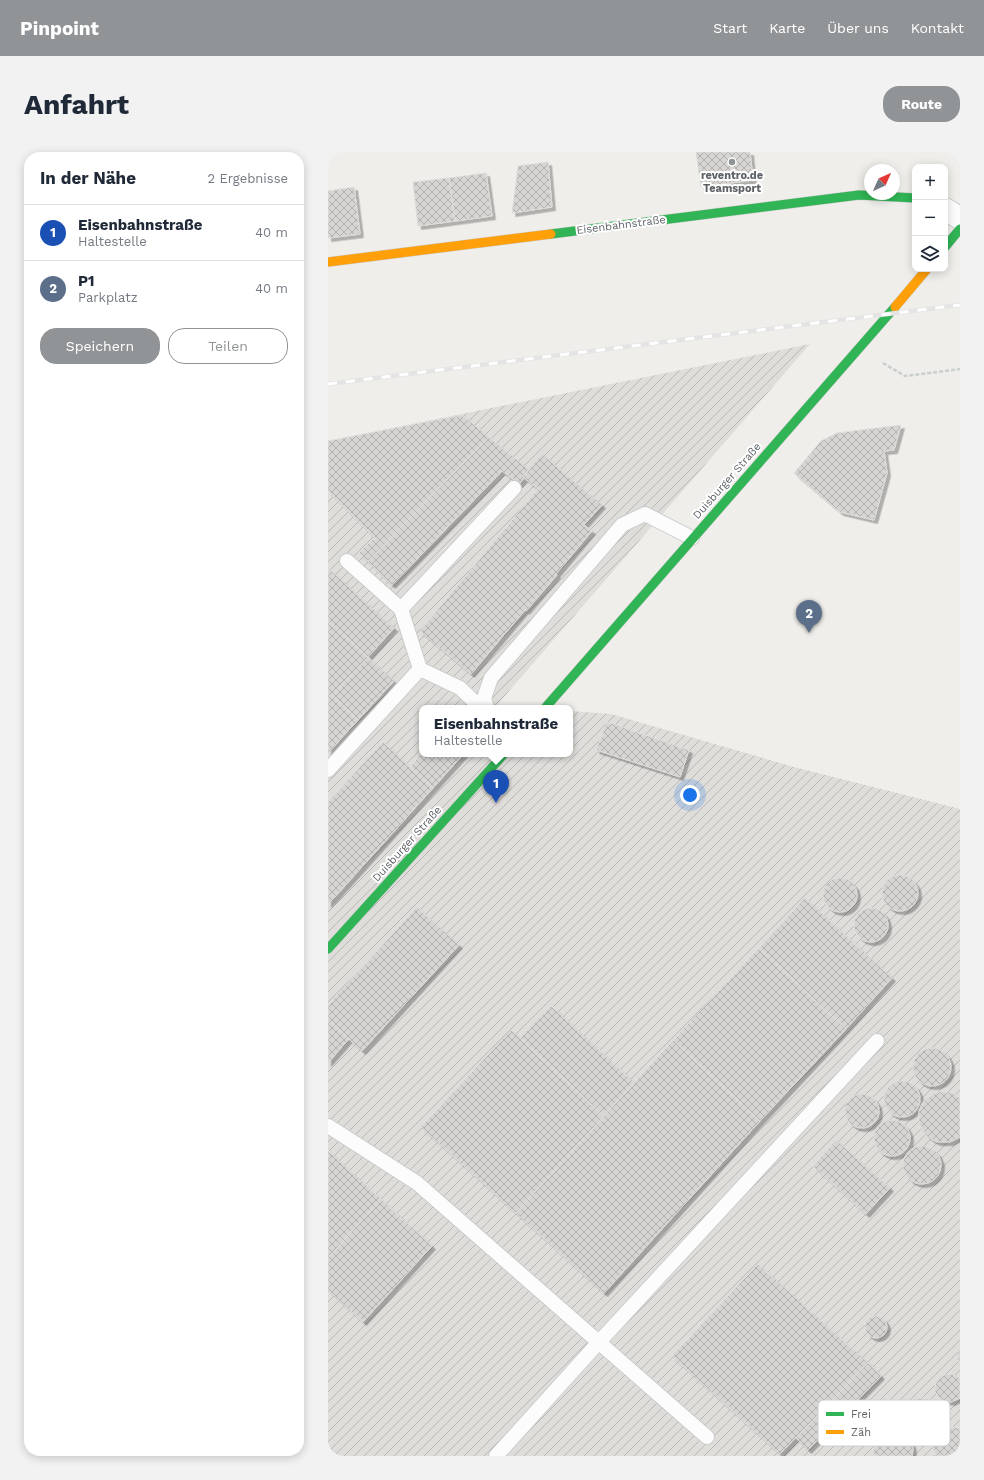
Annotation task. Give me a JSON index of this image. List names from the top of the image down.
{
  "streets": {
    "main road": ["Eisenbahnstraße", "Duisburger Straße"]
  },
  "places": ["reventro.de Teamsport"],
  "legend": ["Frei", "Zäh"],
  "north": "top right",
  "page": {
    "header": "Pinpoint",
    "nav": [
      "Start",
      "Karte",
      "Über uns",
      "Kontakt"
    ],
    "buttons": [
      "Route",
      ["Speichern", "Teilen"]
    ],
    "title": "Anfahrt",
    "heading": ["In der Nähe", "2 Ergebnisse"],
    "map_buttons": ["+", "−"],
    "list": [
      {
        "mark": "1",
        "name": "Eisenbahnstraße",
        "note": "Haltestelle",
        "value": "40 m"
      },
      {
        "mark": "2",
        "name": "P1",
        "note": "Parkplatz",
        "value": "40 m"
      }
    ],
    "pins": ["2", "1"],
    "popup": ["Eisenbahnstraße", "Haltestelle"]
  }
}
